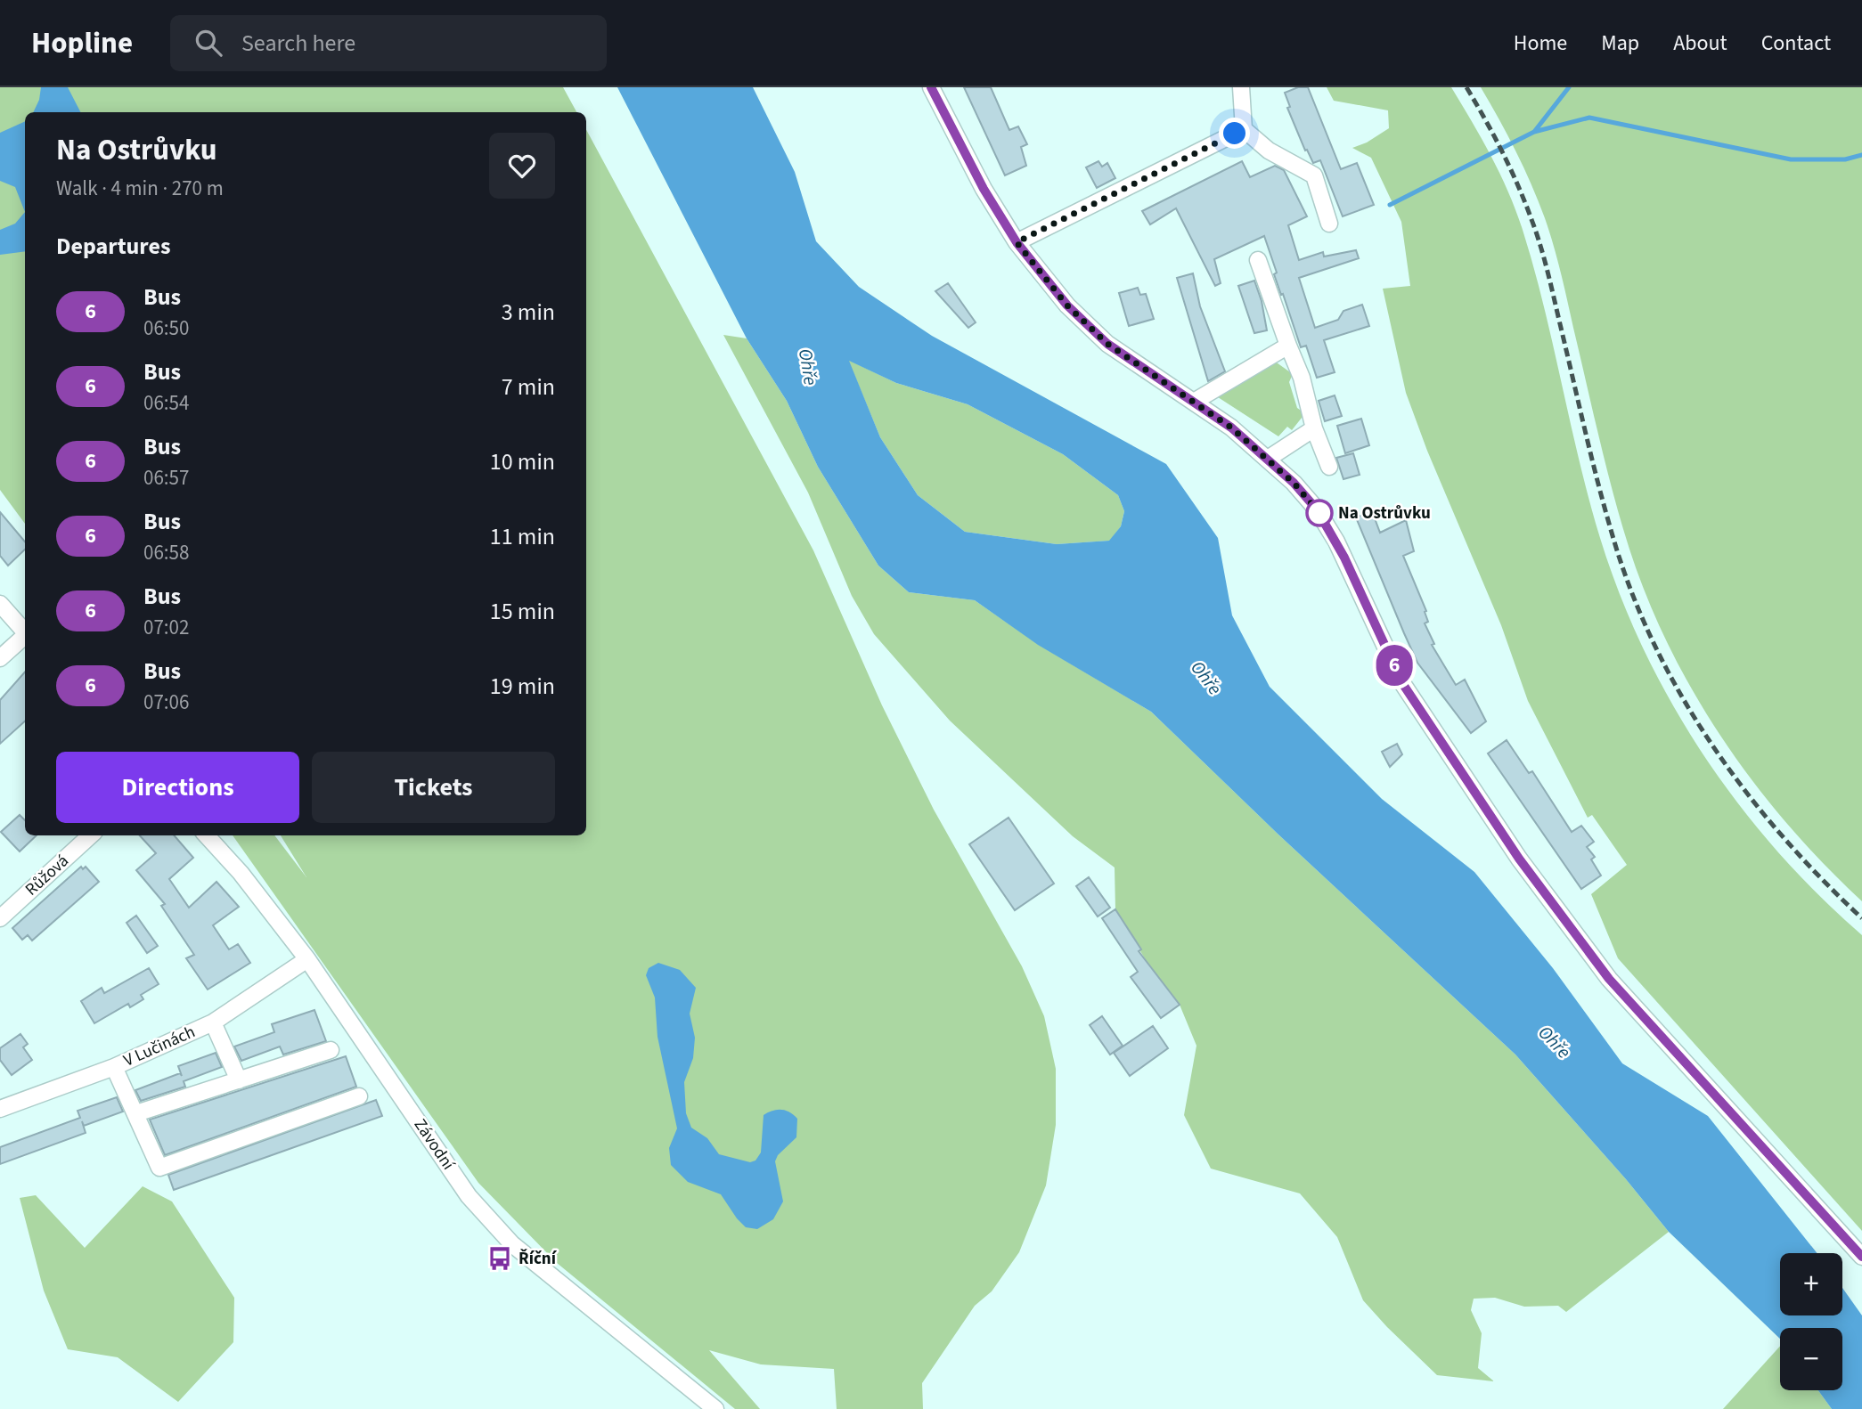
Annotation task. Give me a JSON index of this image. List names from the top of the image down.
{
  "streets": {
    "street": ["Růžová", "V Lučinách", "Závodní"]
  },
  "crossings": [
    ["V Lučinách", "Závodní"]
  ],
  "water": ["Ohře"],
  "places": {
    "other": ["Na Ostrůvku"],
    "bus stop": ["Říční"]
  },
  "lines": ["bus line 6"],
  "page": {
    "header": "Hopline",
    "search": "Search here",
    "nav": [
      "Home",
      "Map",
      "About",
      "Contact"
    ],
    "on_map": "6",
    "heading": [
      ["Na Ostrůvku", "Walk · 4 min · 270 m"],
      "Departures"
    ],
    "list": [
      {
        "mark": "6",
        "name": "Bus",
        "note": "06:50",
        "value": "3 min"
      },
      {
        "mark": "6",
        "name": "Bus",
        "note": "06:54",
        "value": "7 min"
      },
      {
        "mark": "6",
        "name": "Bus",
        "note": "06:57",
        "value": "10 min"
      },
      {
        "mark": "6",
        "name": "Bus",
        "note": "06:58",
        "value": "11 min"
      },
      {
        "mark": "6",
        "name": "Bus",
        "note": "07:02",
        "value": "15 min"
      },
      {
        "mark": "6",
        "name": "Bus",
        "note": "07:06",
        "value": "19 min"
      }
    ],
    "buttons": ["Directions", "Tickets"],
    "map_buttons": ["+", "−"]
  }
}
